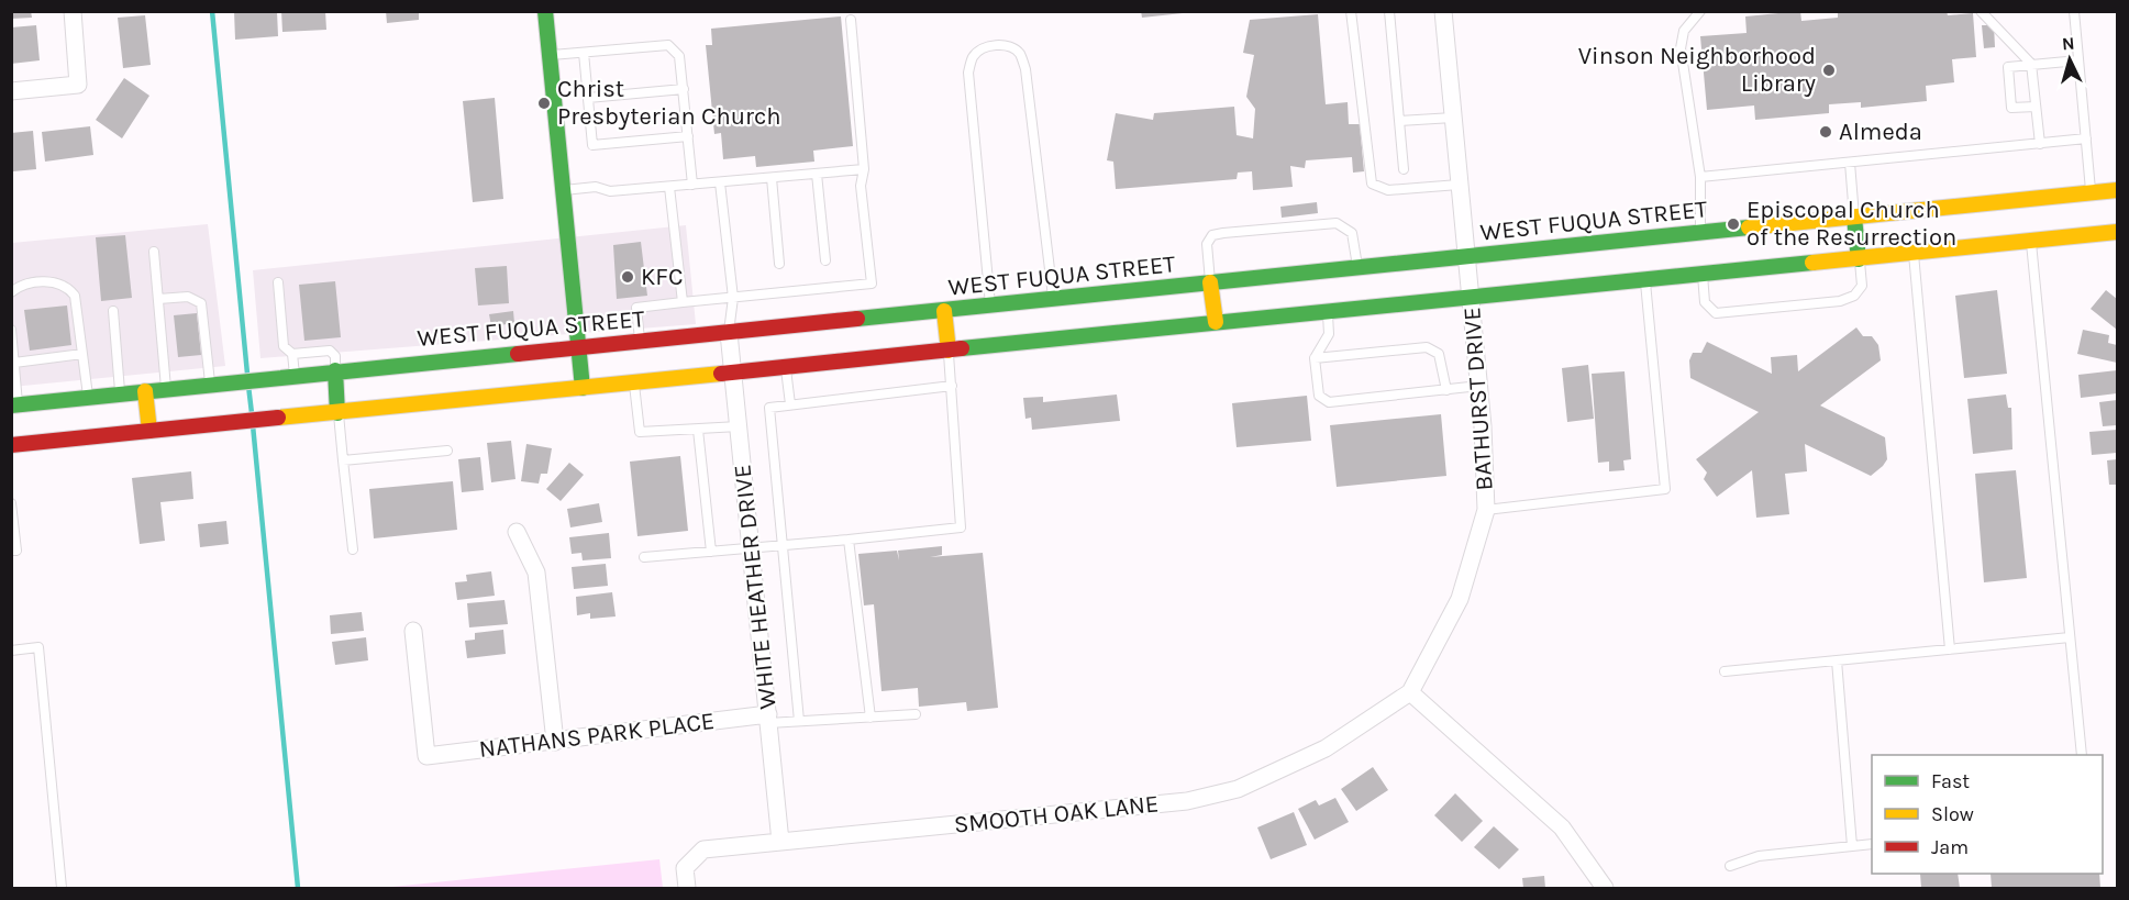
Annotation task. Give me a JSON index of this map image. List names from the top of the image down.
{
  "streets": {
    "main road": ["WEST FUQUA STREET"],
    "street": [
      "BATHURST DRIVE",
      "WHITE HEATHER DRIVE",
      "NATHANS PARK PLACE",
      "SMOOTH OAK LANE"
    ]
  },
  "crossings": [
    ["WEST FUQUA STREET", "BATHURST DRIVE"],
    ["WEST FUQUA STREET", "WHITE HEATHER DRIVE"],
    ["BATHURST DRIVE", "SMOOTH OAK LANE"],
    ["WHITE HEATHER DRIVE", "NATHANS PARK PLACE"],
    ["WHITE HEATHER DRIVE", "SMOOTH OAK LANE"]
  ],
  "places": [
    "Vinson Neighborhood Library",
    "Christ Presbyterian Church",
    "Almeda",
    "Episcopal Church of the Resurrection",
    "KFC"
  ],
  "legend": ["Fast", "Slow", "Jam"],
  "north": "top"
}
